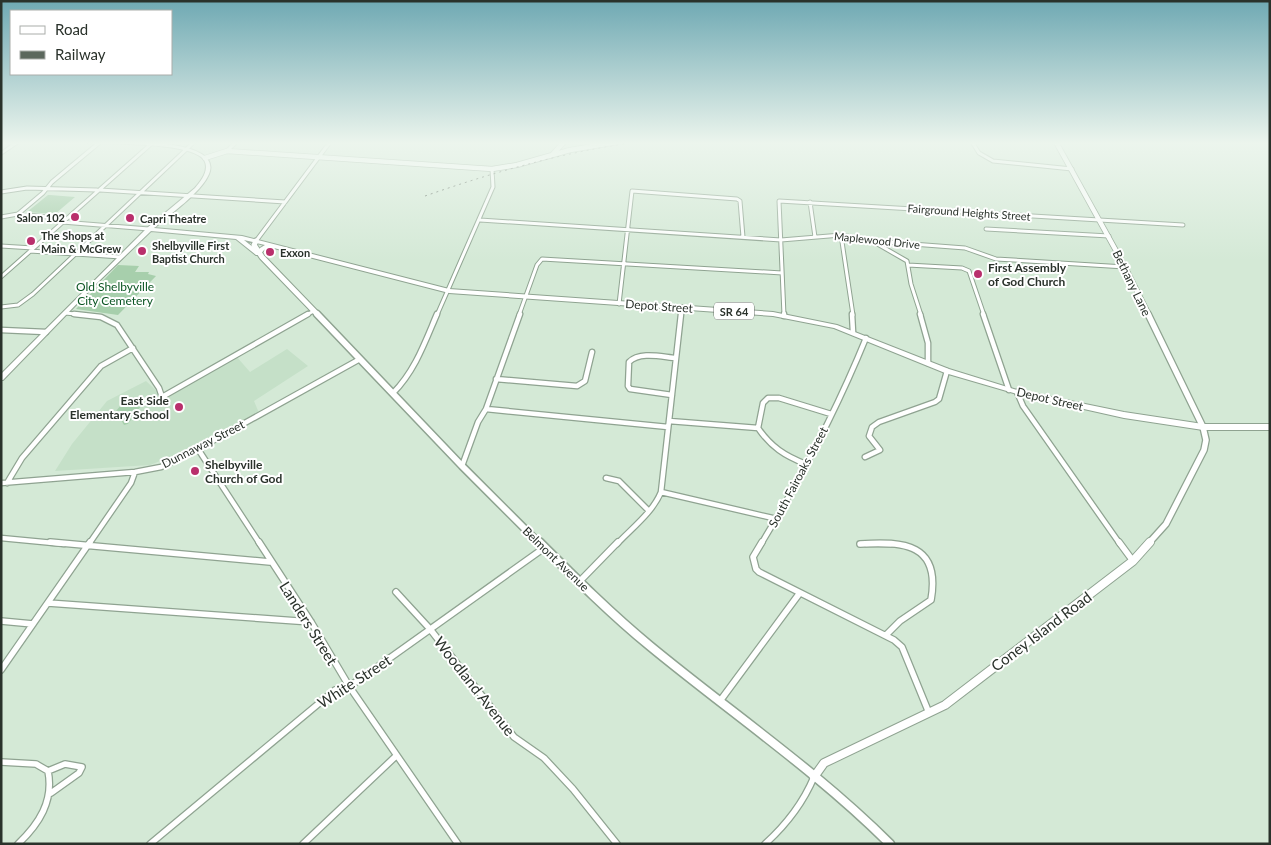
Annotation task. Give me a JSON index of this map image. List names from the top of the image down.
{
  "streets": {
    "main road": ["Depot Street", "SR 64", "Belmont Avenue"],
    "street": [
      "Fairground Heights Street",
      "Maplewood Drive",
      "Bethany Lane",
      "Dunnaway Street",
      "South Fairoaks Street",
      "Landers Street",
      "Coney Island Road",
      "White Street",
      "Woodland Avenue"
    ]
  },
  "crossings": [
    ["Fairground Heights Street", "Maplewood Drive"],
    ["Fairground Heights Street", "Bethany Lane"],
    ["Maplewood Drive", "Bethany Lane"],
    ["Bethany Lane", "Depot Street"],
    ["Bethany Lane", "SR 64"],
    ["Bethany Lane", "Coney Island Road"],
    ["Depot Street", "SR 64"],
    ["Depot Street", "South Fairoaks Street"],
    ["Depot Street", "Coney Island Road"],
    ["SR 64", "Coney Island Road"],
    ["Dunnaway Street", "Belmont Avenue"],
    ["Dunnaway Street", "Landers Street"],
    ["Belmont Avenue", "Coney Island Road"],
    ["Belmont Avenue", "White Street"],
    ["Landers Street", "White Street"],
    ["White Street", "Woodland Avenue"]
  ],
  "parks": ["Old Shelbyville City Cemetery"],
  "places": [
    "Salon 102",
    "Capri Theatre",
    "The Shops at Main & McGrew",
    "Shelbyville First Baptist Church",
    "Exxon",
    "First Assembly of God Church",
    "East Side Elementary School",
    "Shelbyville Church of God"
  ],
  "legend": ["Road", "Railway"]
}
